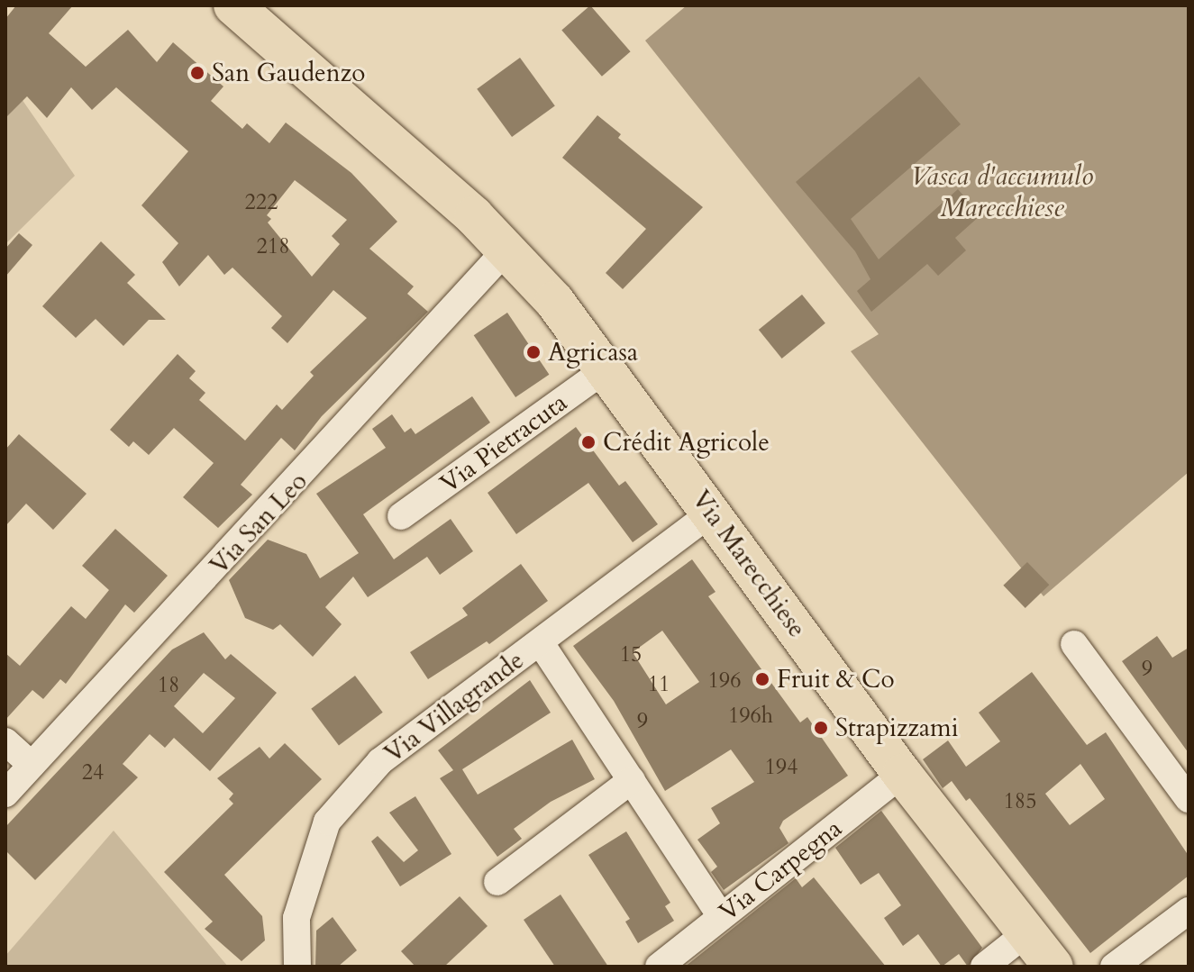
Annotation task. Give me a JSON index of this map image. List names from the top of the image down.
{
  "streets": {
    "main road": ["Via Marecchiese"],
    "street": [
      "Via Pietracuta",
      "Via San Leo",
      "Via Villagrande",
      "Via Carpegna"
    ]
  },
  "crossings": [
    ["Via Pietracuta", "Via Marecchiese"],
    ["Via San Leo", "Via Marecchiese"],
    ["Via Marecchiese", "Via Villagrande"],
    ["Via Marecchiese", "Via Carpegna"]
  ],
  "water": ["Vasca d'accumulo Marecchiese"],
  "places": [
    "San Gaudenzo",
    "Agricasa",
    "Crédit Agricole",
    "Fruit & Co",
    "Strapizzami"
  ],
  "house_numbers": [
    "222",
    "218",
    "15",
    "9",
    "196",
    "11",
    "18",
    "196h",
    "9",
    "194",
    "24",
    "185"
  ]
}
